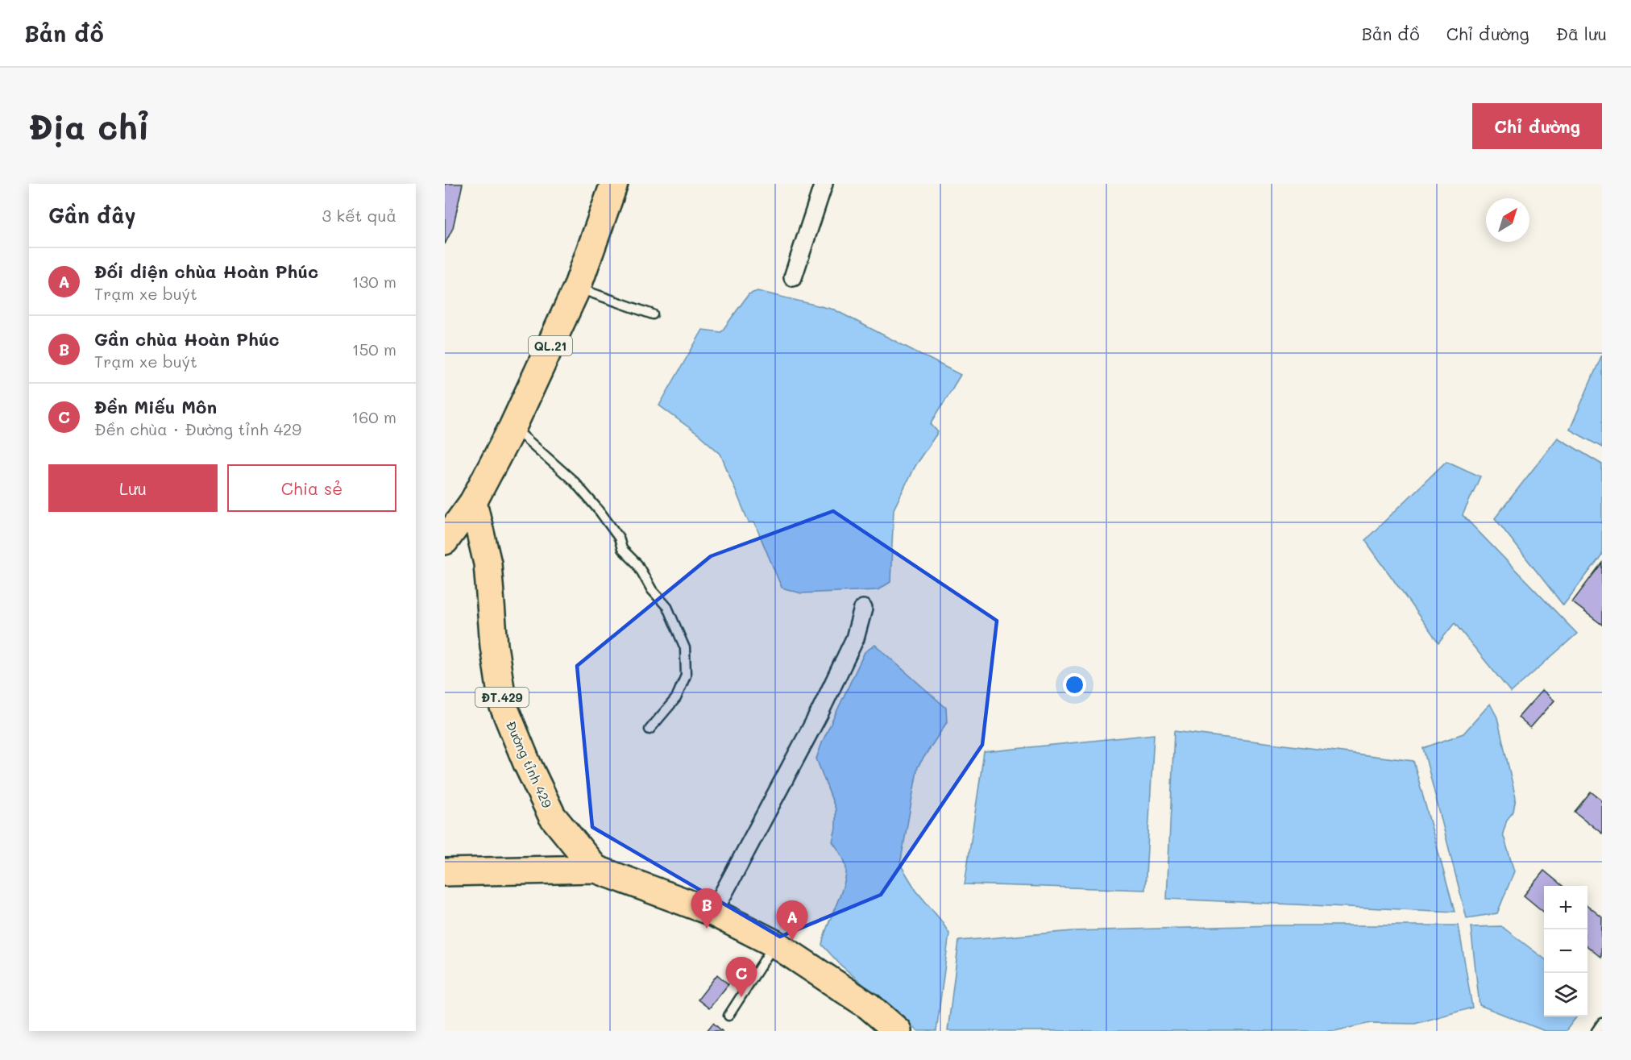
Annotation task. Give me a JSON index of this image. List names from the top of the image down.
{
  "streets": {
    "main road": ["QL.21", "ĐT.429", "Đường tỉnh 429"]
  },
  "crossings": [
    ["QL.21", "Đường tỉnh 429"]
  ],
  "north": "top right",
  "page": {
    "header": "Bản đồ",
    "nav": ["Bản đồ", "Chỉ đường", "Đã lưu"],
    "buttons": [
      "Chỉ đường",
      ["Lưu", "Chia sẻ"]
    ],
    "title": "Địa chỉ",
    "heading": ["Gần đây", "3 kết quả"],
    "list": [
      {
        "mark": "A",
        "name": "Đối diện chùa Hoàn Phúc",
        "note": "Trạm xe buýt",
        "value": "130 m"
      },
      {
        "mark": "B",
        "name": "Gần chùa Hoàn Phúc",
        "note": "Trạm xe buýt",
        "value": "150 m"
      },
      {
        "mark": "C",
        "name": "Đền Miếu Môn",
        "note": "Đền chùa · Đường tỉnh 429",
        "value": "160 m"
      }
    ],
    "map_buttons": ["+", "−"],
    "pins": ["B", "A", "C"]
  }
}
